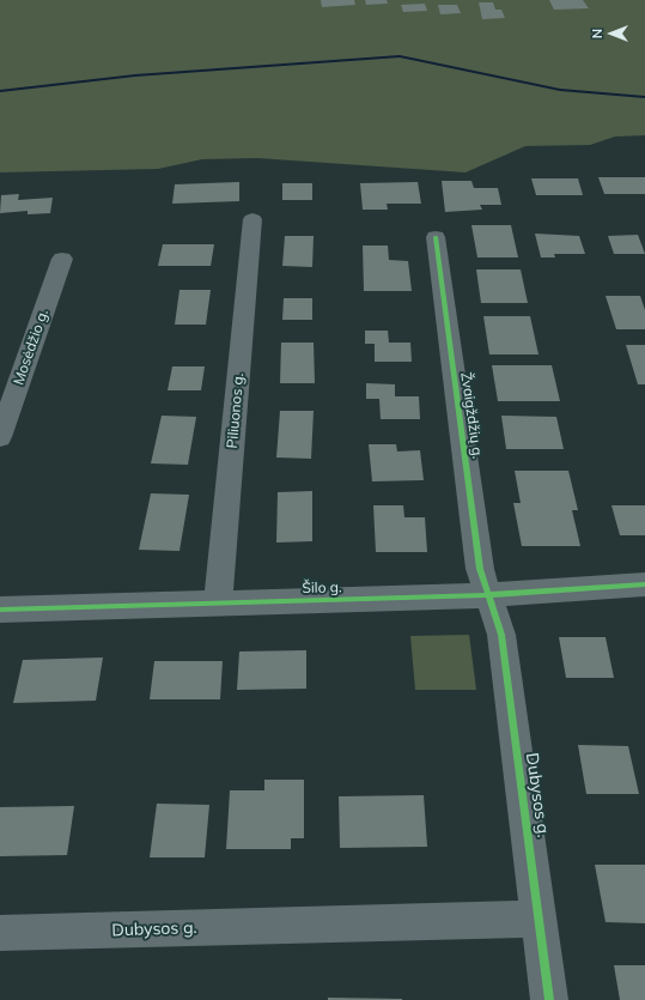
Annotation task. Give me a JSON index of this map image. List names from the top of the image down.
{
  "streets": {
    "street": [
      "Mosėdžio g.",
      "Piliuonos g.",
      "Žvaigždžių g.",
      "Šilo g.",
      "Dubysos g."
    ]
  },
  "crossings": [
    ["Piliuonos g.", "Šilo g."],
    ["Žvaigždžių g.", "Šilo g."],
    ["Žvaigždžių g.", "Dubysos g."],
    ["Šilo g.", "Dubysos g."]
  ],
  "north": "left"
}
